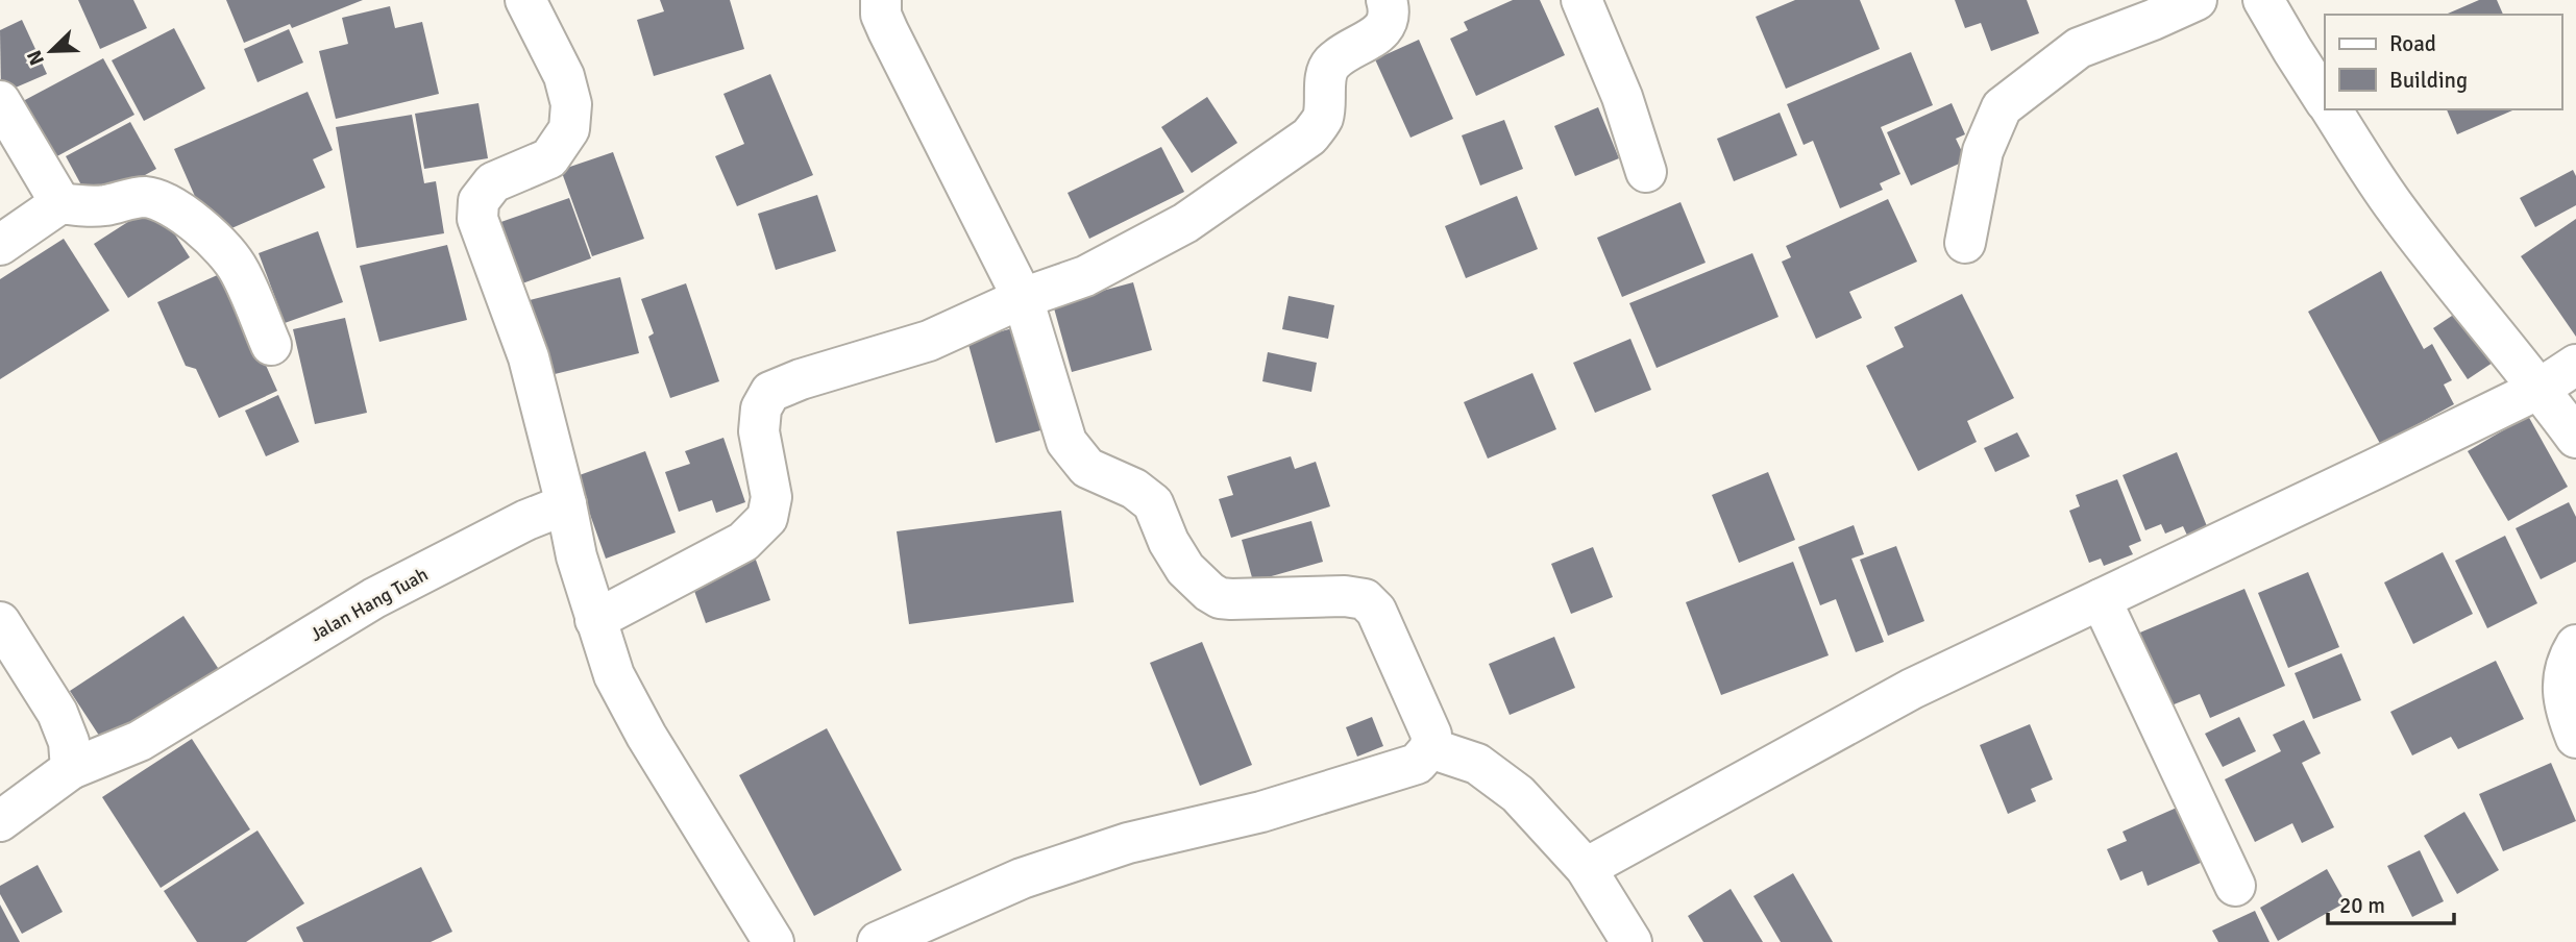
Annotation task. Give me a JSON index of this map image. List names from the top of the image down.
{
  "streets": {
    "street": ["Jalan Hang Tuah"]
  },
  "legend": ["Road", "Building"],
  "scale_bar": "20 m",
  "north": "bottom left"
}
